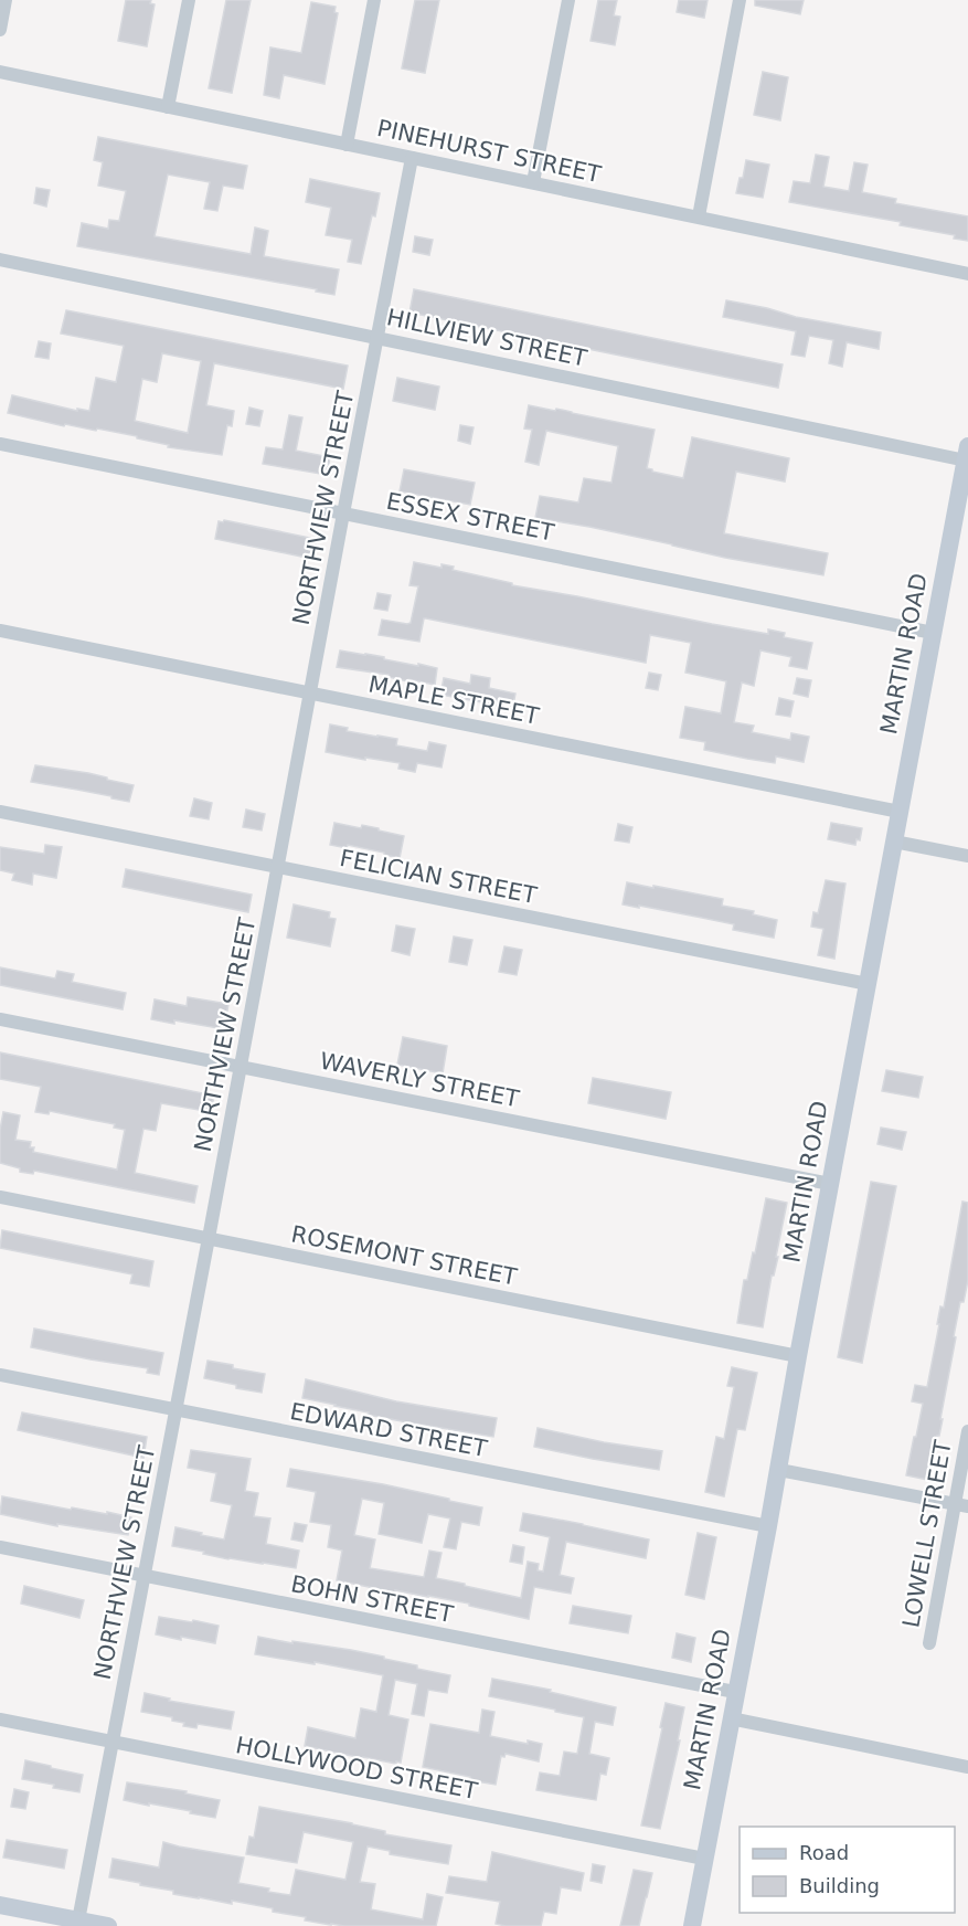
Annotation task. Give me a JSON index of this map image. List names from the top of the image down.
{
  "streets": {
    "street": [
      "PINEHURST STREET",
      "HILLVIEW STREET",
      "NORTHVIEW STREET",
      "ESSEX STREET",
      "MARTIN ROAD",
      "MAPLE STREET",
      "FELICIAN STREET",
      "WAVERLY STREET",
      "ROSEMONT STREET",
      "EDWARD STREET",
      "LOWELL STREET",
      "BOHN STREET",
      "HOLLYWOOD STREET"
    ]
  },
  "crossings": [
    ["PINEHURST STREET", "NORTHVIEW STREET"],
    ["HILLVIEW STREET", "NORTHVIEW STREET"],
    ["HILLVIEW STREET", "MARTIN ROAD"],
    ["NORTHVIEW STREET", "ESSEX STREET"],
    ["NORTHVIEW STREET", "MAPLE STREET"],
    ["NORTHVIEW STREET", "FELICIAN STREET"],
    ["NORTHVIEW STREET", "WAVERLY STREET"],
    ["NORTHVIEW STREET", "ROSEMONT STREET"],
    ["NORTHVIEW STREET", "EDWARD STREET"],
    ["NORTHVIEW STREET", "BOHN STREET"],
    ["NORTHVIEW STREET", "HOLLYWOOD STREET"],
    ["ESSEX STREET", "MARTIN ROAD"],
    ["MARTIN ROAD", "MAPLE STREET"],
    ["MARTIN ROAD", "FELICIAN STREET"],
    ["MARTIN ROAD", "WAVERLY STREET"],
    ["MARTIN ROAD", "ROSEMONT STREET"],
    ["MARTIN ROAD", "EDWARD STREET"],
    ["MARTIN ROAD", "BOHN STREET"],
    ["MARTIN ROAD", "HOLLYWOOD STREET"]
  ],
  "legend": ["Road", "Building"]
}
